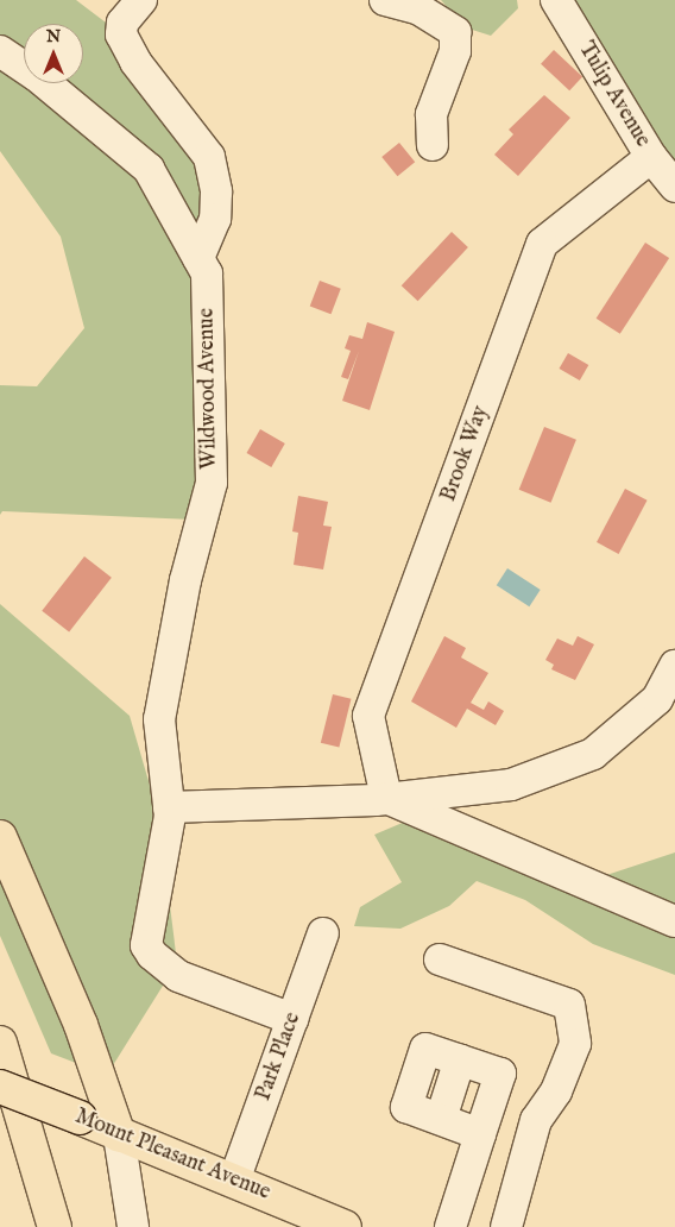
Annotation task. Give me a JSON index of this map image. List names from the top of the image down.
{
  "streets": {
    "main road": ["Mount Pleasant Avenue"],
    "street": [
      "Tulip Avenue",
      "Wildwood Avenue",
      "Brook Way",
      "Park Place"
    ]
  },
  "crossings": [
    ["Tulip Avenue", "Brook Way"],
    ["Wildwood Avenue", "Park Place"],
    ["Park Place", "Mount Pleasant Avenue"]
  ],
  "north": "top"
}
